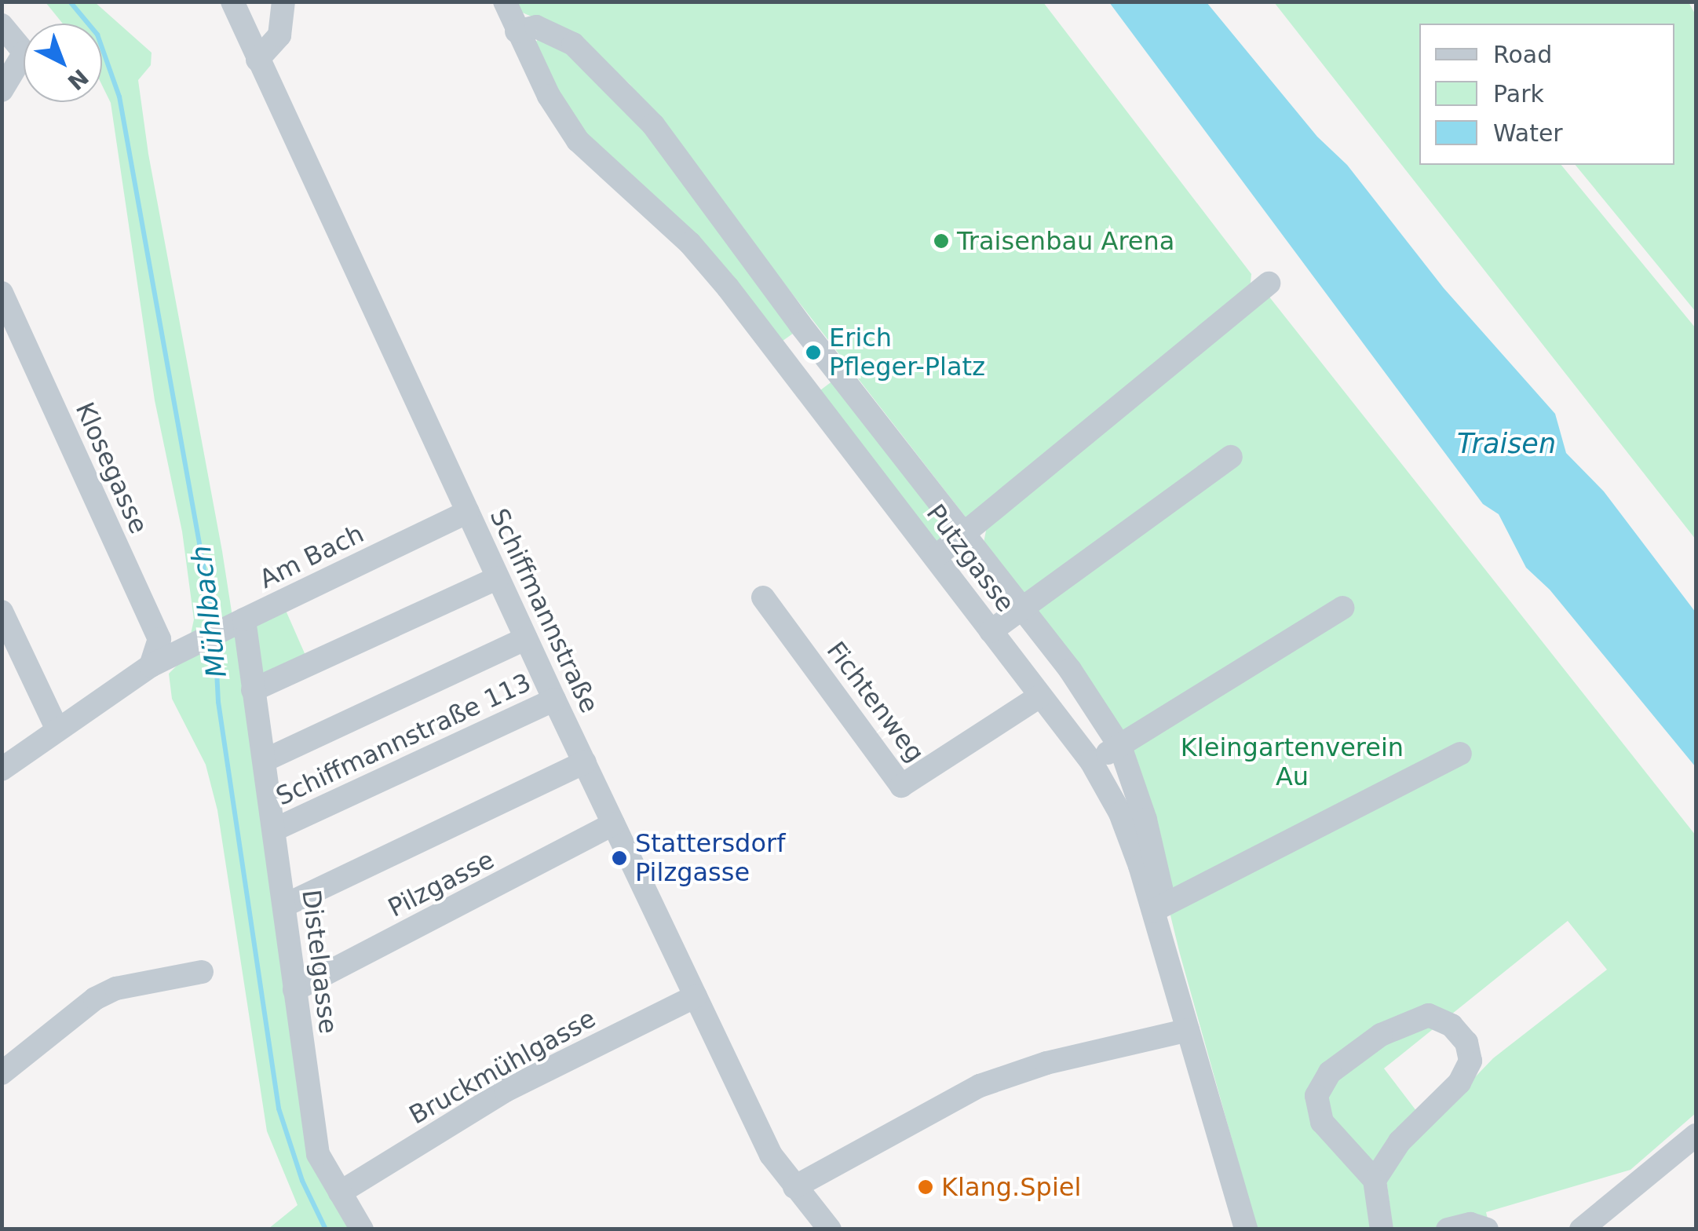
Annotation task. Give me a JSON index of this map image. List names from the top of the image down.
{
  "streets": {
    "street": [
      "Klosegasse",
      "Am Bach",
      "Putzgasse",
      "Schiffmannstraße",
      "Fichtenweg",
      "Schiffmannstraße 113",
      "Pilzgasse",
      "Distelgasse",
      "Bruckmühlgasse"
    ]
  },
  "crossings": [
    ["Am Bach", "Schiffmannstraße"],
    ["Am Bach", "Distelgasse"],
    ["Putzgasse", "Fichtenweg"],
    ["Schiffmannstraße", "Schiffmannstraße 113"],
    ["Schiffmannstraße", "Pilzgasse"],
    ["Schiffmannstraße", "Bruckmühlgasse"],
    ["Schiffmannstraße 113", "Distelgasse"],
    ["Pilzgasse", "Distelgasse"],
    ["Distelgasse", "Bruckmühlgasse"]
  ],
  "water": ["Traisen", "Mühlbach"],
  "parks": ["Kleingartenverein Au"],
  "places": [
    "Traisenbau Arena",
    "Erich Pfleger-Platz",
    "Stattersdorf Pilzgasse",
    "Klang.Spiel"
  ],
  "legend": ["Road", "Park", "Water"],
  "north": "bottom right"
}
